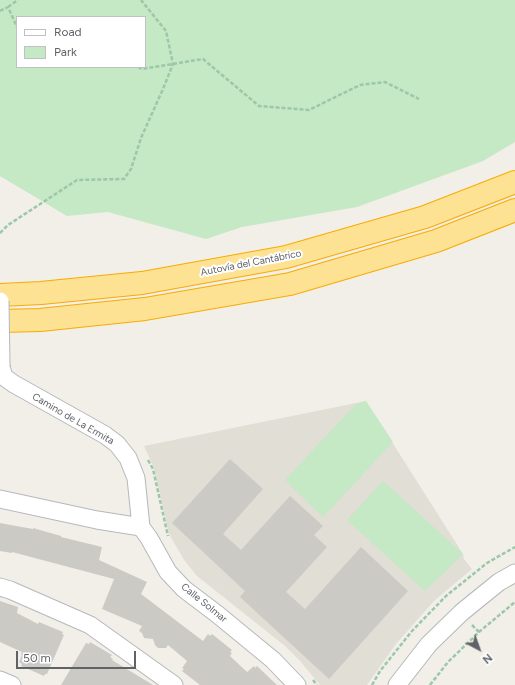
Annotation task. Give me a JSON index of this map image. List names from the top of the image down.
{
  "streets": {
    "highway": ["Autovía del Cantábrico"],
    "street": ["Camino de La Ermita", "Calle Solmar"]
  },
  "crossings": [
    ["Camino de La Ermita", "Calle Solmar"]
  ],
  "legend": ["Road", "Park"],
  "scale_bar": "50 m",
  "north": "bottom right"
}
